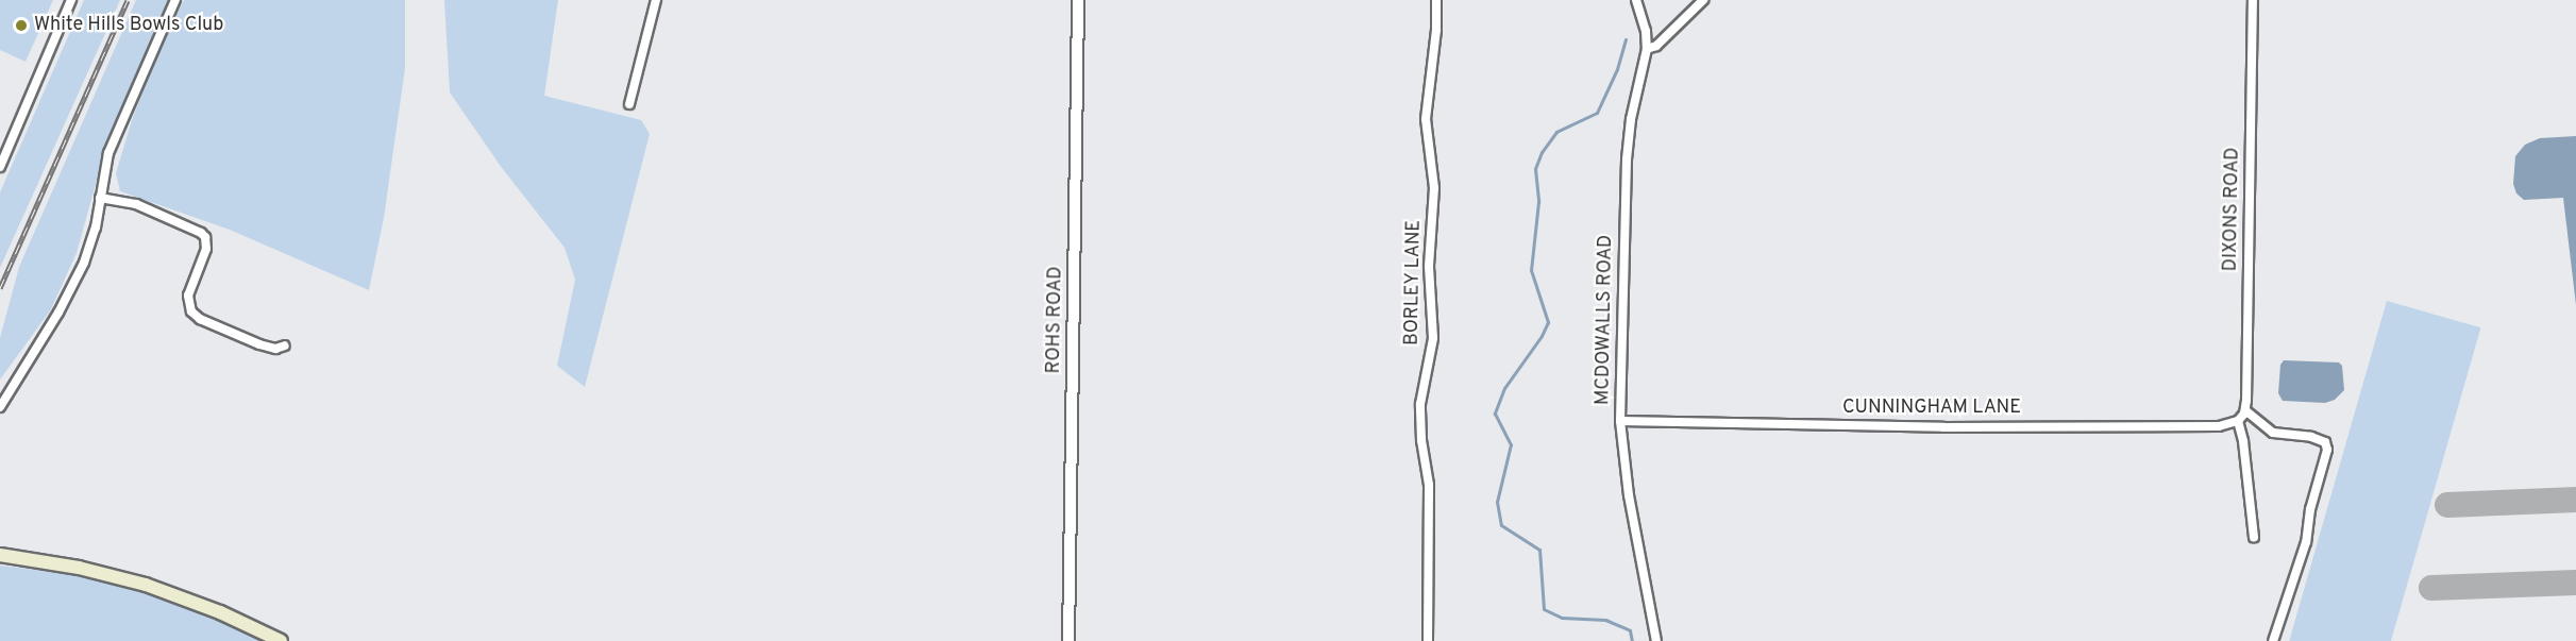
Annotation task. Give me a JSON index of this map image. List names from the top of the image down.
{
  "streets": {
    "street": [
      "DIXONS ROAD",
      "BORLEY LANE",
      "ROHS ROAD",
      "MCDOWALLS ROAD",
      "CUNNINGHAM LANE"
    ]
  },
  "crossings": [
    ["DIXONS ROAD", "CUNNINGHAM LANE"],
    ["MCDOWALLS ROAD", "CUNNINGHAM LANE"]
  ],
  "places": ["White Hills Bowls Club"]
}
